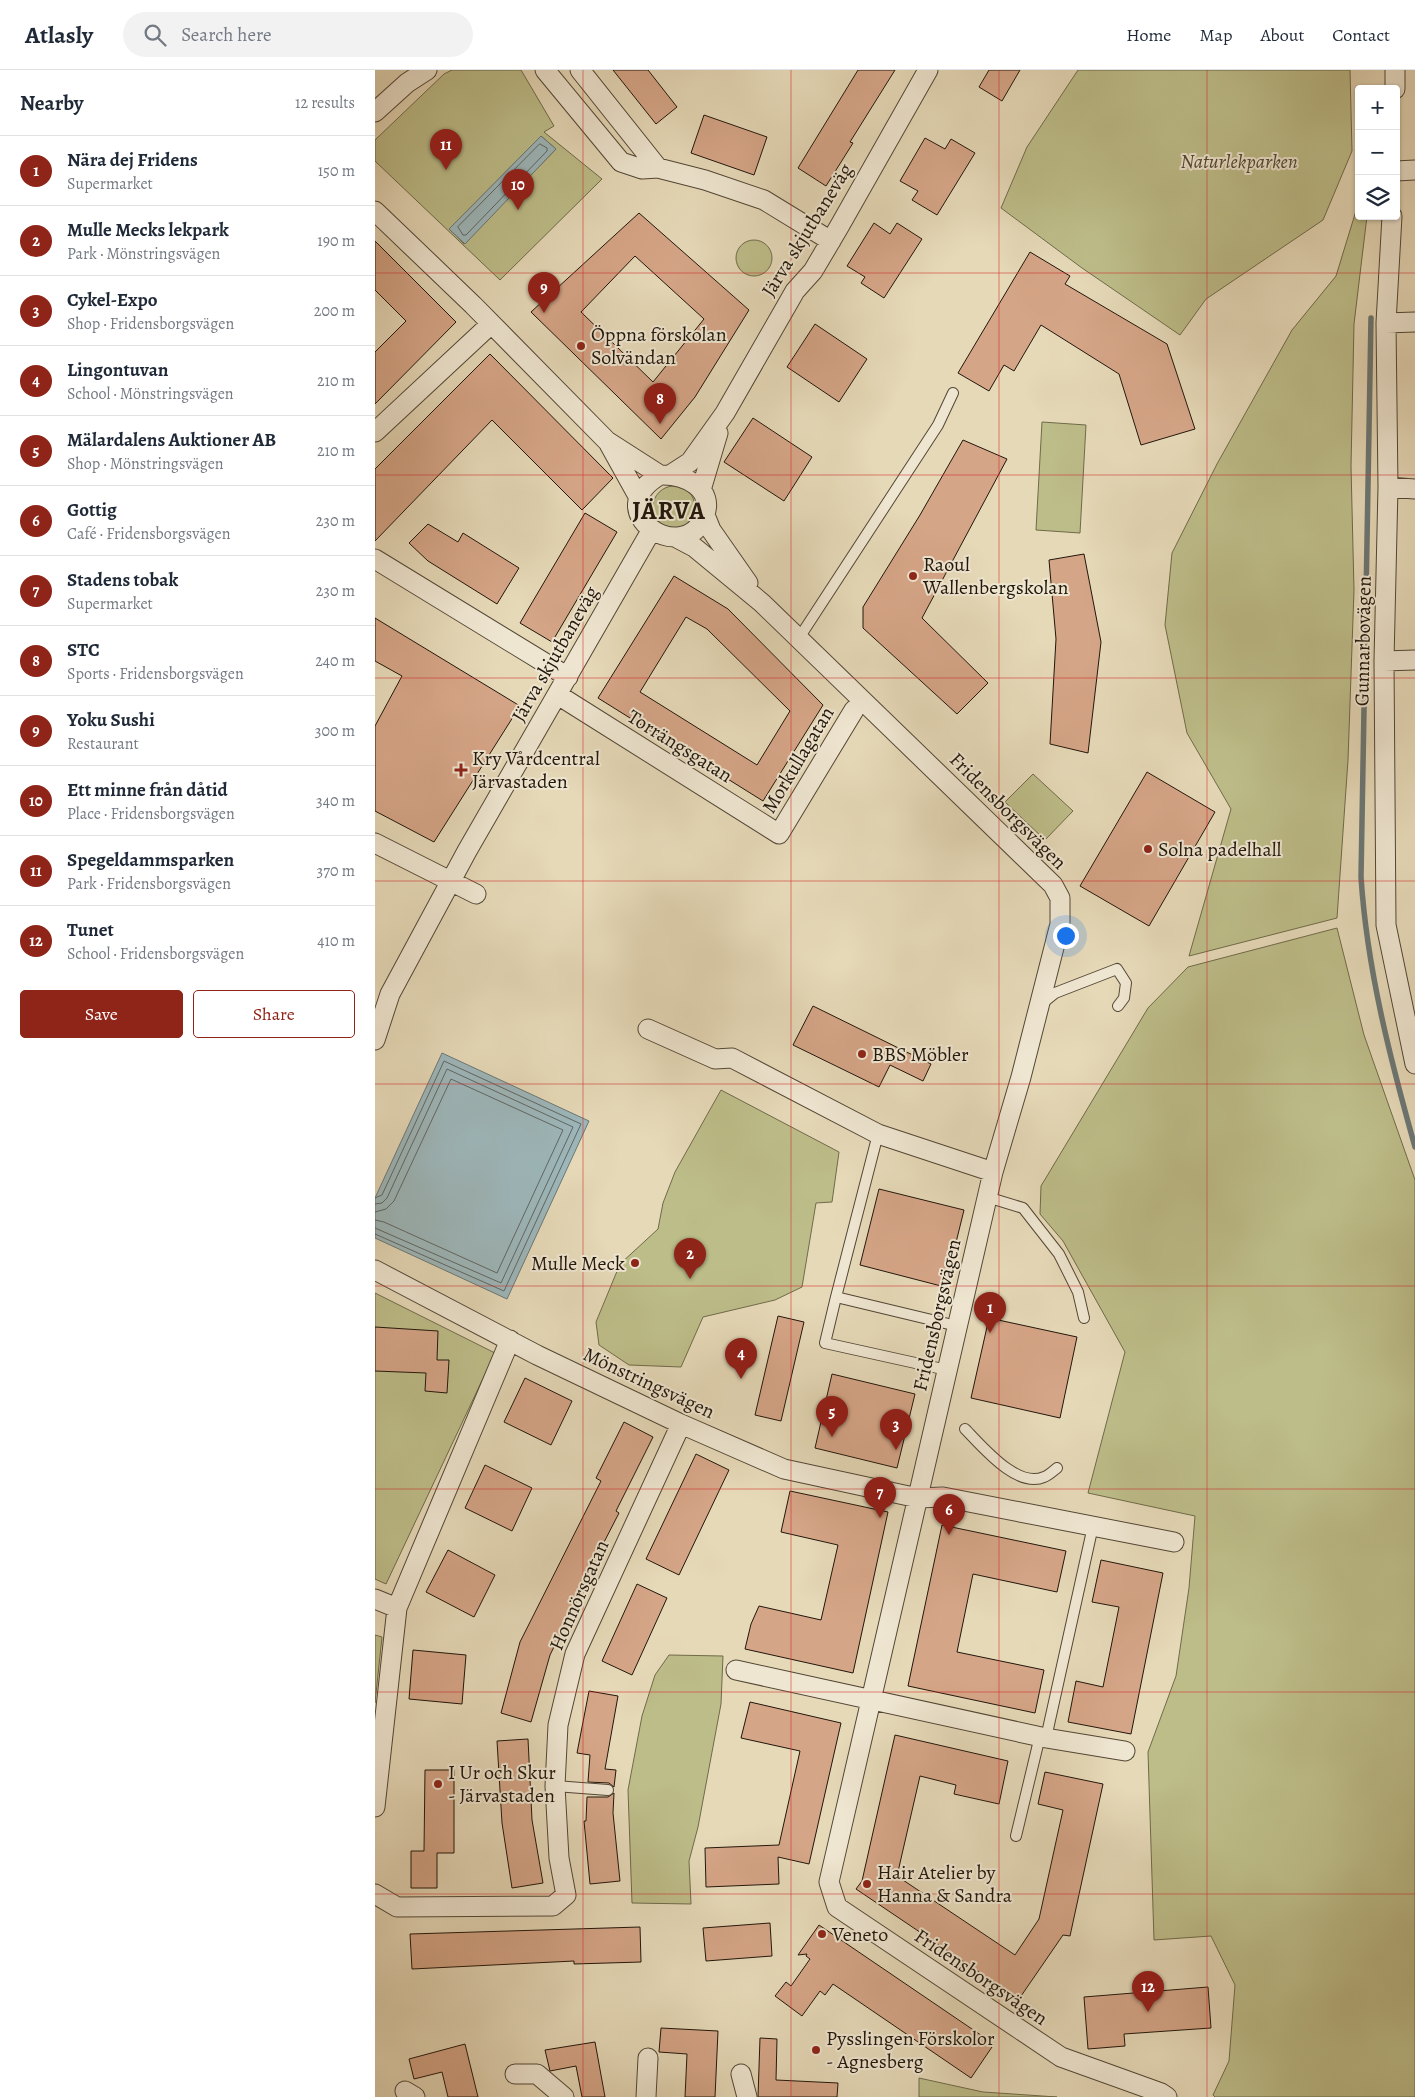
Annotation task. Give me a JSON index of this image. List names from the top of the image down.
{
  "streets": {
    "street": [
      "Järva skjutbaneväg",
      "Gunnarbovägen",
      "Torrängsgatan",
      "Morkullagatan",
      "Fridensborgsvägen",
      "Mönstringsvägen",
      "Honnörsgatan"
    ]
  },
  "crossings": [
    ["Järva skjutbaneväg", "Torrängsgatan"],
    ["Järva skjutbaneväg", "Fridensborgsvägen"],
    ["Torrängsgatan", "Morkullagatan"],
    ["Fridensborgsvägen", "Mönstringsvägen"],
    ["Mönstringsvägen", "Honnörsgatan"]
  ],
  "districts": ["JÄRVA"],
  "parks": ["Naturlekparken"],
  "places": {
    "other": [
      "Öppna förskolan Solvändan",
      "Raoul Wallenbergskolan",
      "Solna padelhall",
      "BBS Möbler",
      "Mulle Meck",
      "I Ur och Skur - Järvastaden",
      "Hair Atelier by Hanna & Sandra",
      "Veneto",
      "Pysslingen Förskolor - Agnesberg"
    ],
    "health": ["Kry Vårdcentral Järvastaden"]
  },
  "page": {
    "header": "Atlasly",
    "search": "Search here",
    "nav": [
      "Home",
      "Map",
      "About",
      "Contact"
    ],
    "heading": ["Nearby", "12 results"],
    "map_buttons": ["+", "−"],
    "pins": [
      "11",
      "10",
      "9",
      "8",
      "2",
      "1",
      "4",
      "5",
      "3",
      "7",
      "6",
      "12"
    ],
    "list": [
      {
        "mark": "1",
        "name": "Nära dej Fridens",
        "note": "Supermarket",
        "value": "150 m"
      },
      {
        "mark": "2",
        "name": "Mulle Mecks lekpark",
        "note": "Park · Mönstringsvägen",
        "value": "190 m"
      },
      {
        "mark": "3",
        "name": "Cykel-Expo",
        "note": "Shop · Fridensborgsvägen",
        "value": "200 m"
      },
      {
        "mark": "4",
        "name": "Lingontuvan",
        "note": "School · Mönstringsvägen",
        "value": "210 m"
      },
      {
        "mark": "5",
        "name": "Mälardalens Auktioner AB",
        "note": "Shop · Mönstringsvägen",
        "value": "210 m"
      },
      {
        "mark": "6",
        "name": "Gottig",
        "note": "Café · Fridensborgsvägen",
        "value": "230 m"
      },
      {
        "mark": "7",
        "name": "Stadens tobak",
        "note": "Supermarket",
        "value": "230 m"
      },
      {
        "mark": "8",
        "name": "STC",
        "note": "Sports · Fridensborgsvägen",
        "value": "240 m"
      },
      {
        "mark": "9",
        "name": "Yoku Sushi",
        "note": "Restaurant",
        "value": "300 m"
      },
      {
        "mark": "10",
        "name": "Ett minne från dåtid",
        "note": "Place · Fridensborgsvägen",
        "value": "340 m"
      },
      {
        "mark": "11",
        "name": "Spegeldammsparken",
        "note": "Park · Fridensborgsvägen",
        "value": "370 m"
      },
      {
        "mark": "12",
        "name": "Tunet",
        "note": "School · Fridensborgsvägen",
        "value": "410 m"
      }
    ],
    "buttons": ["Save", "Share"]
  }
}
